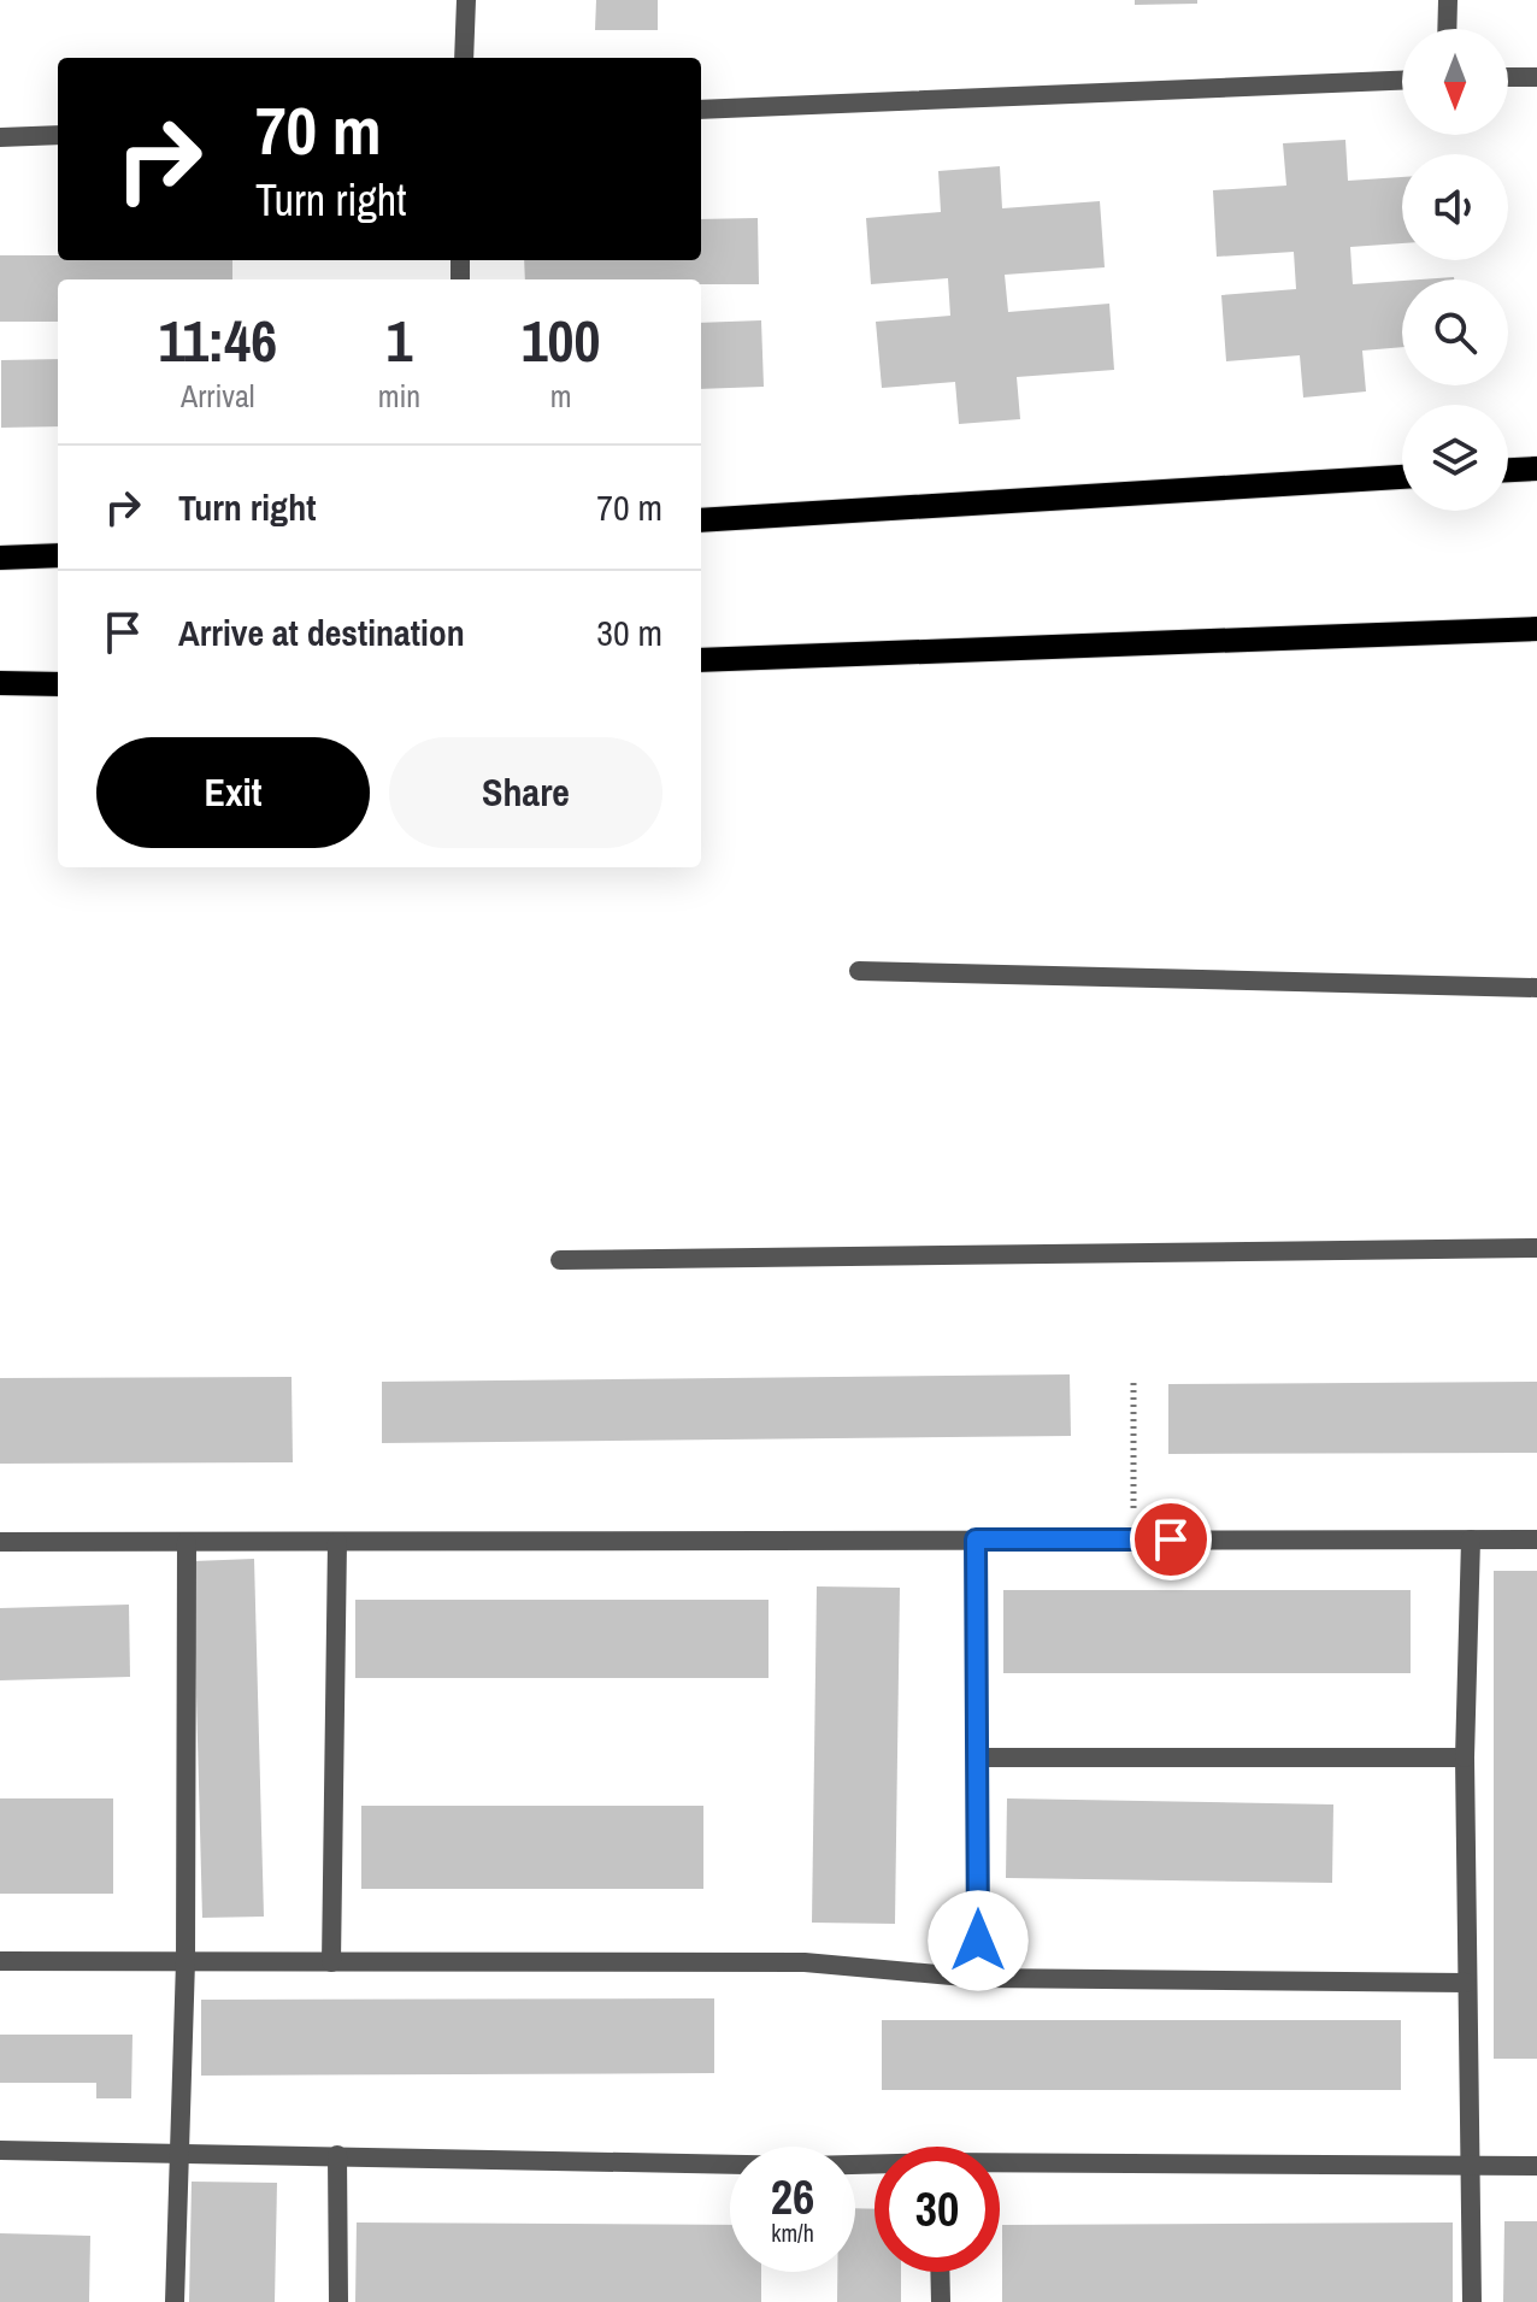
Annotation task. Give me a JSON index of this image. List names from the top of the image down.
{
  "north": "bottom",
  "page": {
    "turn": ["70 m", "Turn right"],
    "eta": [
      "11:46",
      "Arrival",
      "1",
      "min",
      "100",
      "m"
    ],
    "list": [
      {
        "name": "Turn right",
        "value": "70 m"
      },
      {
        "name": "Arrive at destination",
        "value": "30 m"
      }
    ],
    "buttons": ["Exit", "Share"],
    "speed": "26 km/h",
    "limit": "30"
  }
}
